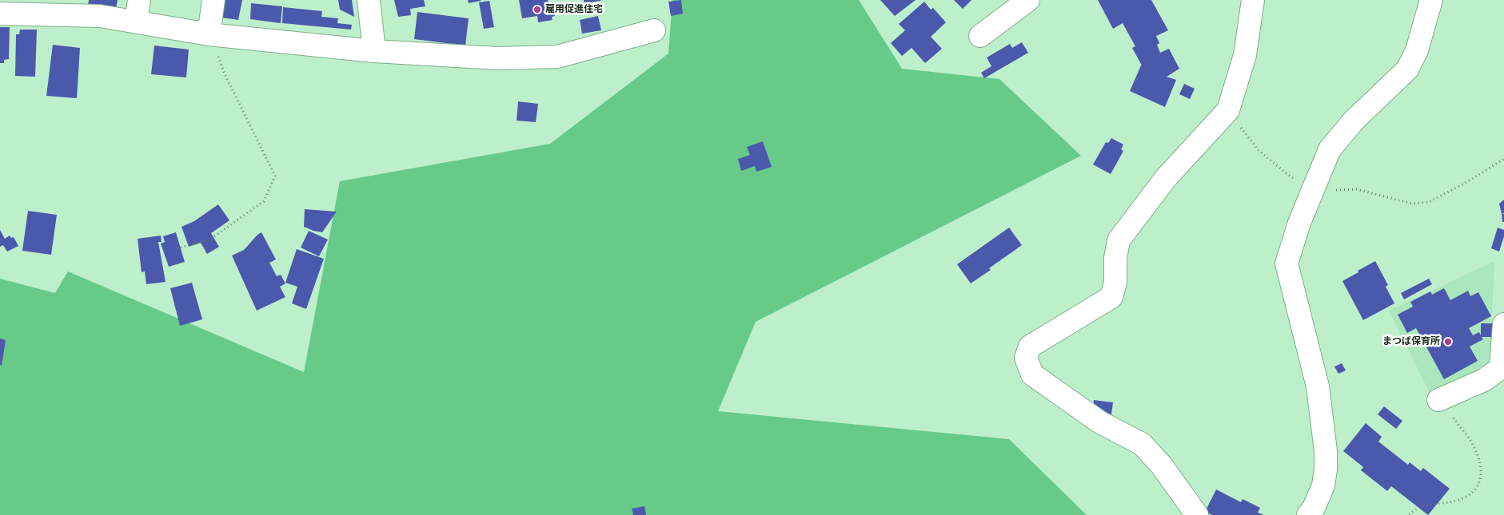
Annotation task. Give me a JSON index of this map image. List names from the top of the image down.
{
  "places": ["雇用促進住宅", "まつば保育所"]
}
